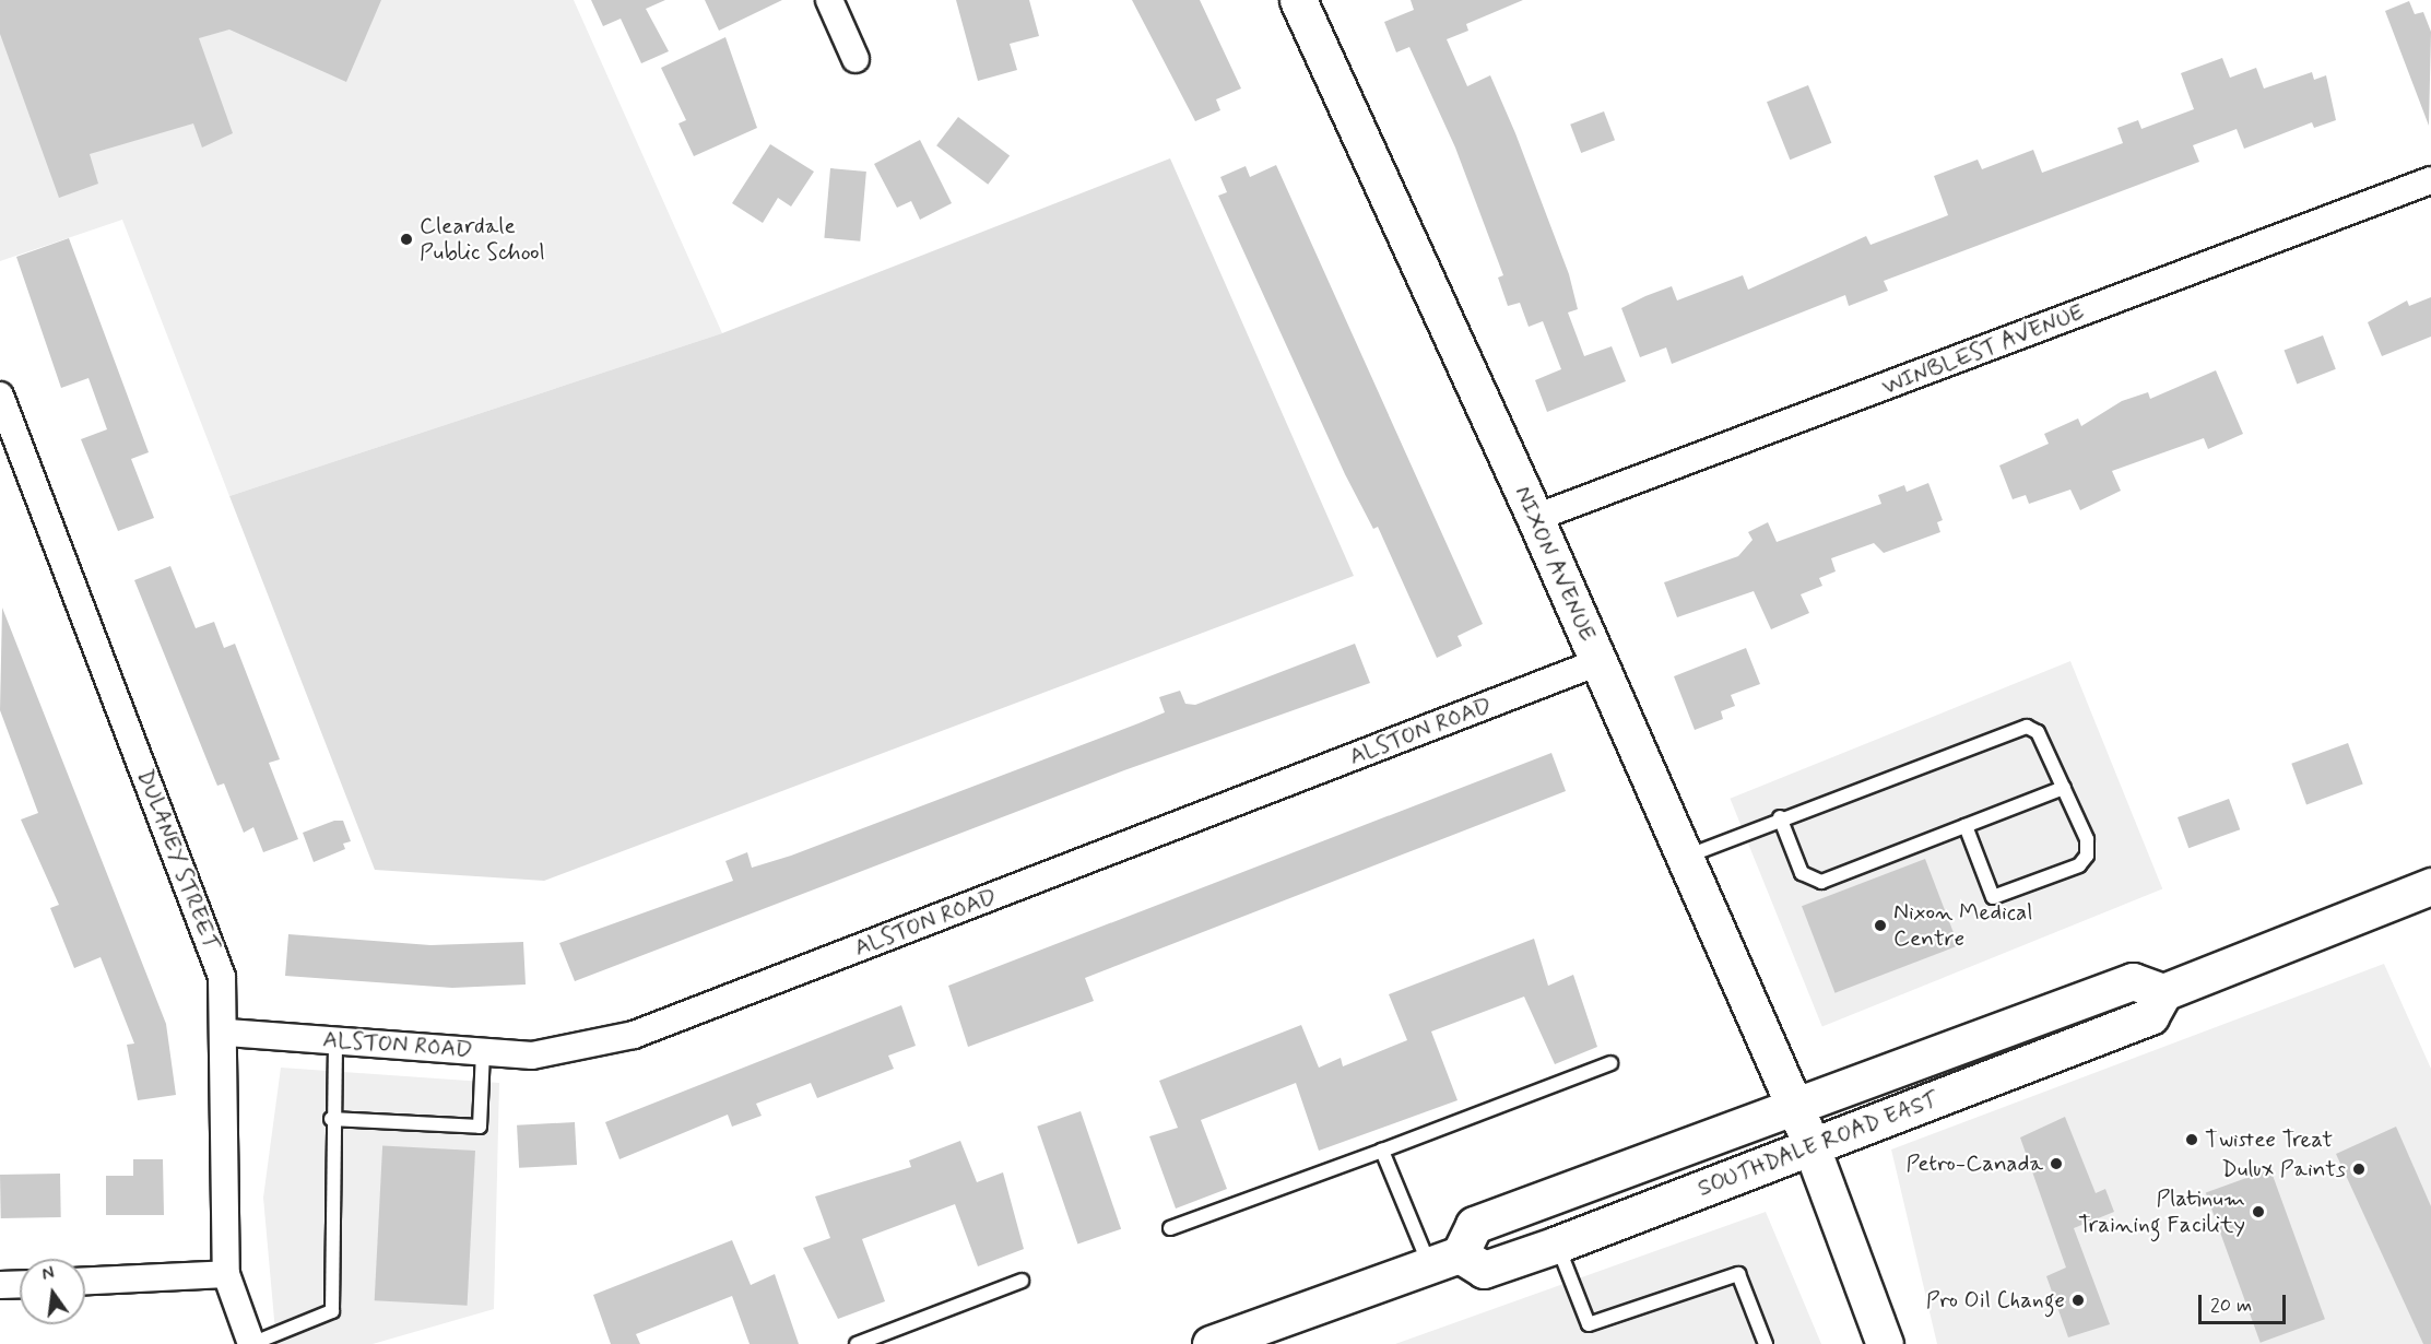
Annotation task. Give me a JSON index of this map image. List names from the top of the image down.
{
  "streets": {
    "main road": ["NIXON AVENUE", "SOUTHDALE ROAD EAST"],
    "street": ["WINBLEST AVENUE", "ALSTON ROAD", "DULANEY STREET"]
  },
  "crossings": [
    ["WINBLEST AVENUE", "NIXON AVENUE"],
    ["NIXON AVENUE", "ALSTON ROAD"],
    ["NIXON AVENUE", "SOUTHDALE ROAD EAST"],
    ["ALSTON ROAD", "DULANEY STREET"]
  ],
  "places": [
    "Cleardale Public School",
    "Nixon Medical Centre",
    "Twistee Treat",
    "Petro-Canada",
    "Dulux Paints",
    "Platinum Training Facility",
    "Pro Oil Change"
  ],
  "scale_bar": "20 m",
  "north": "top"
}
